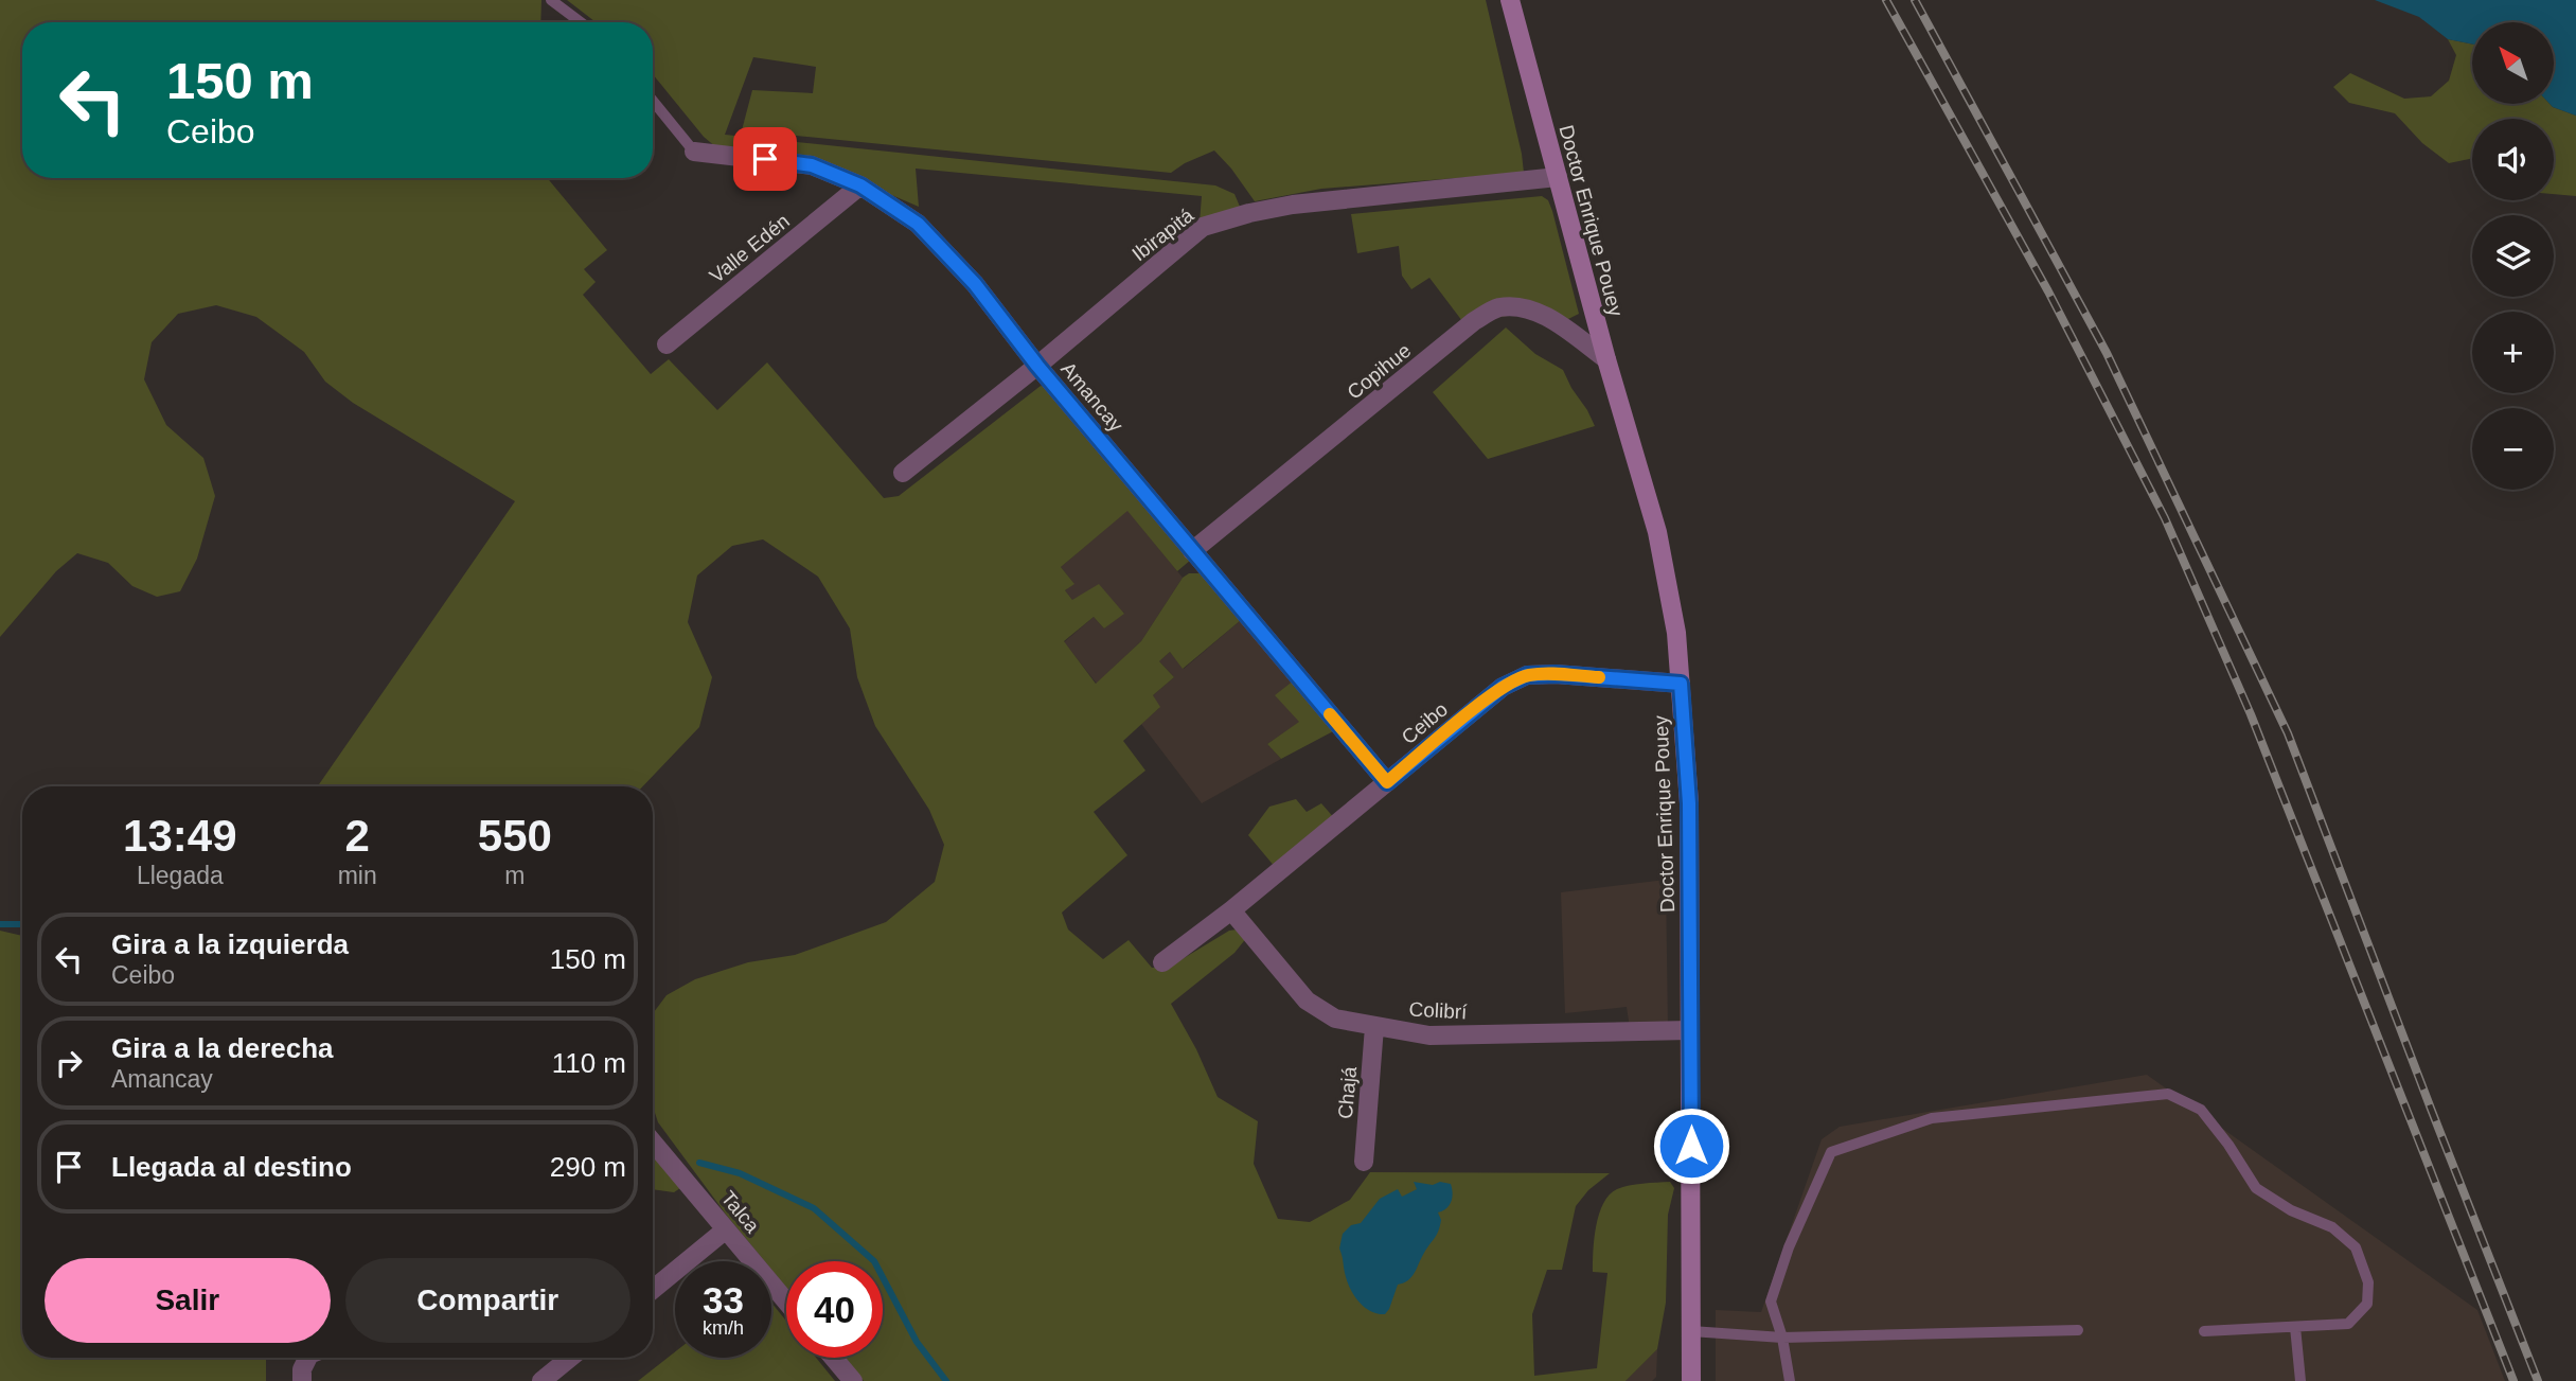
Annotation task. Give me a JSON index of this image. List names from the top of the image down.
{
  "streets": {
    "street": [
      "Doctor Enrique Pouey",
      "Ibirapitá",
      "Valle Edén",
      "Copihue",
      "Amancay",
      "Ceibo",
      "Colibrí",
      "Chajá",
      "Talca"
    ]
  },
  "crossings": [
    ["Doctor Enrique Pouey", "Ibirapitá"],
    ["Doctor Enrique Pouey", "Copihue"],
    ["Doctor Enrique Pouey", "Ceibo"],
    ["Doctor Enrique Pouey", "Colibrí"],
    ["Ibirapitá", "Amancay"],
    ["Valle Edén", "Amancay"],
    ["Copihue", "Amancay"],
    ["Amancay", "Ceibo"],
    ["Ceibo", "Colibrí"],
    ["Colibrí", "Chajá"]
  ],
  "north": "top left",
  "page": {
    "map_buttons": ["+", "−"],
    "turn": ["150 m", "Ceibo"],
    "eta": [
      "13:49",
      "Llegada",
      "2",
      "min",
      "550",
      "m"
    ],
    "list": [
      {
        "name": "Gira a la izquierda",
        "note": "Ceibo",
        "value": "150 m"
      },
      {
        "name": "Gira a la derecha",
        "note": "Amancay",
        "value": "110 m"
      },
      {
        "name": "Llegada al destino",
        "value": "290 m"
      }
    ],
    "buttons": ["Salir", "Compartir"],
    "speed": "33 km/h",
    "limit": "40"
  }
}
